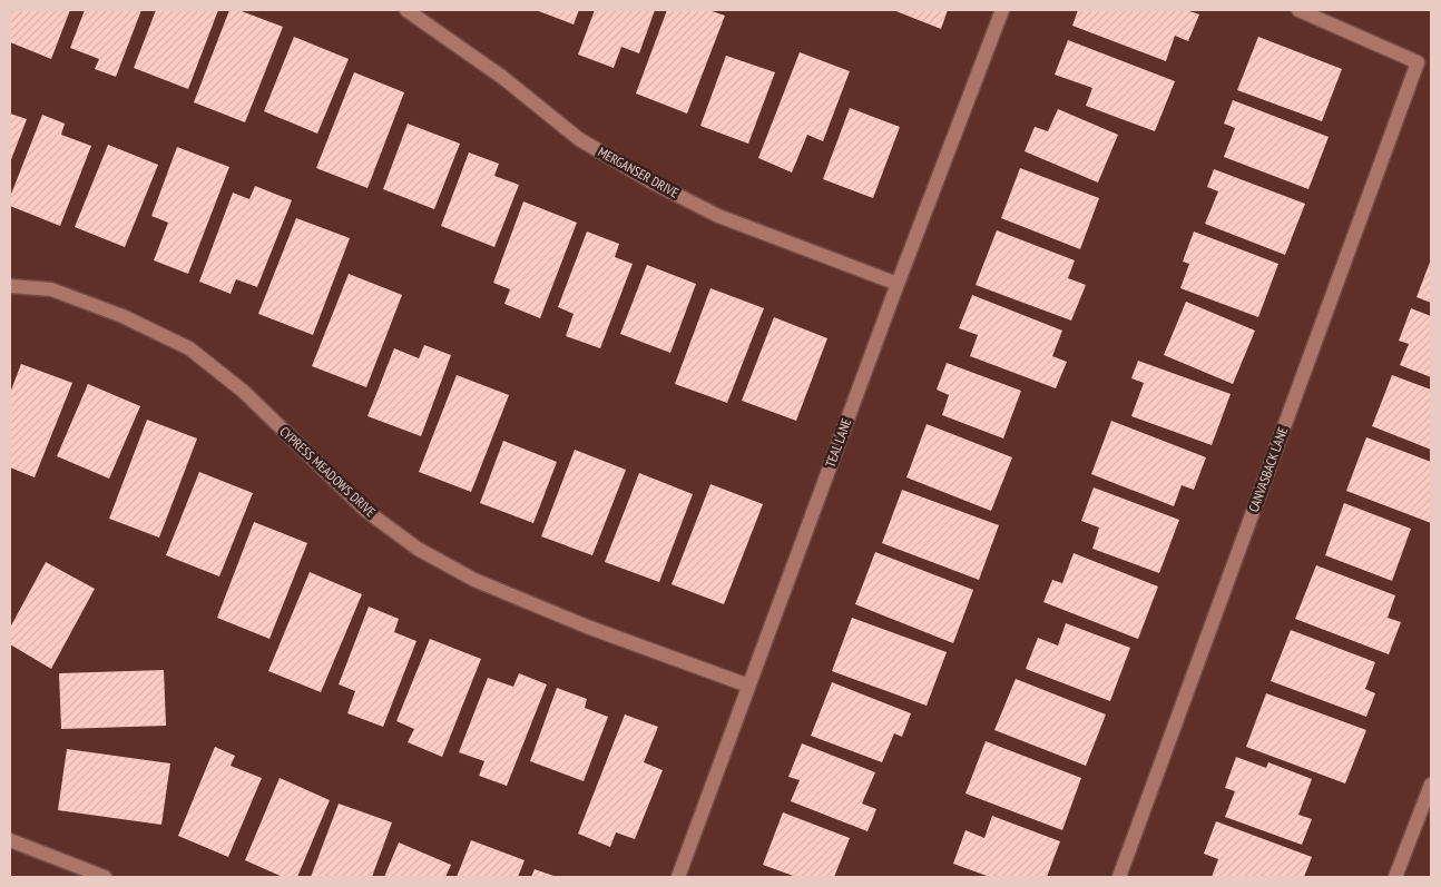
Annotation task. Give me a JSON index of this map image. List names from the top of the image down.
{
  "streets": {
    "street": [
      "MERGANSER DRIVE",
      "TEAL LANE",
      "CANVASBACK LANE",
      "CYPRESS MEADOWS DRIVE"
    ]
  },
  "crossings": [
    ["MERGANSER DRIVE", "TEAL LANE"],
    ["TEAL LANE", "CYPRESS MEADOWS DRIVE"]
  ]
}
